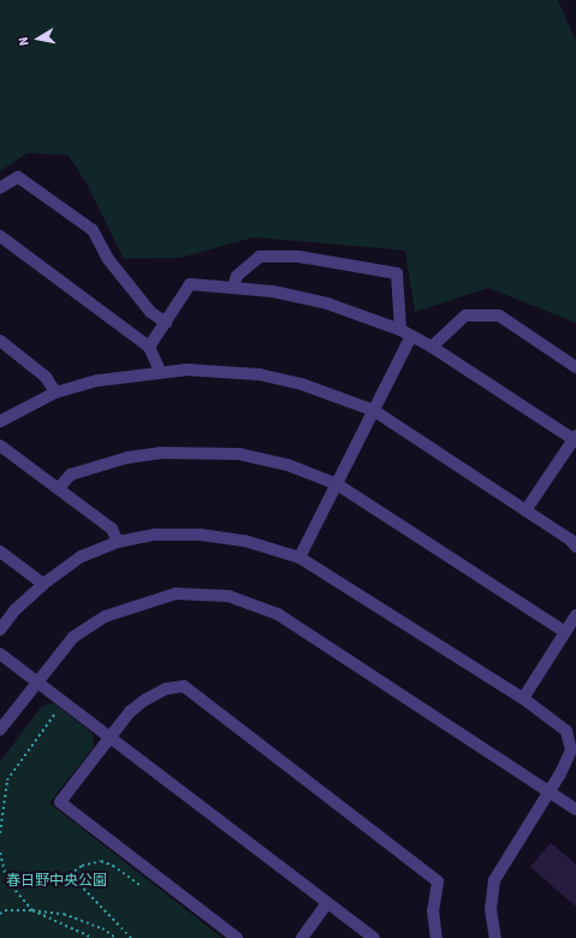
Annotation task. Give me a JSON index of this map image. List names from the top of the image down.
{
  "parks": ["春日野中央公園"],
  "north": "left"
}
